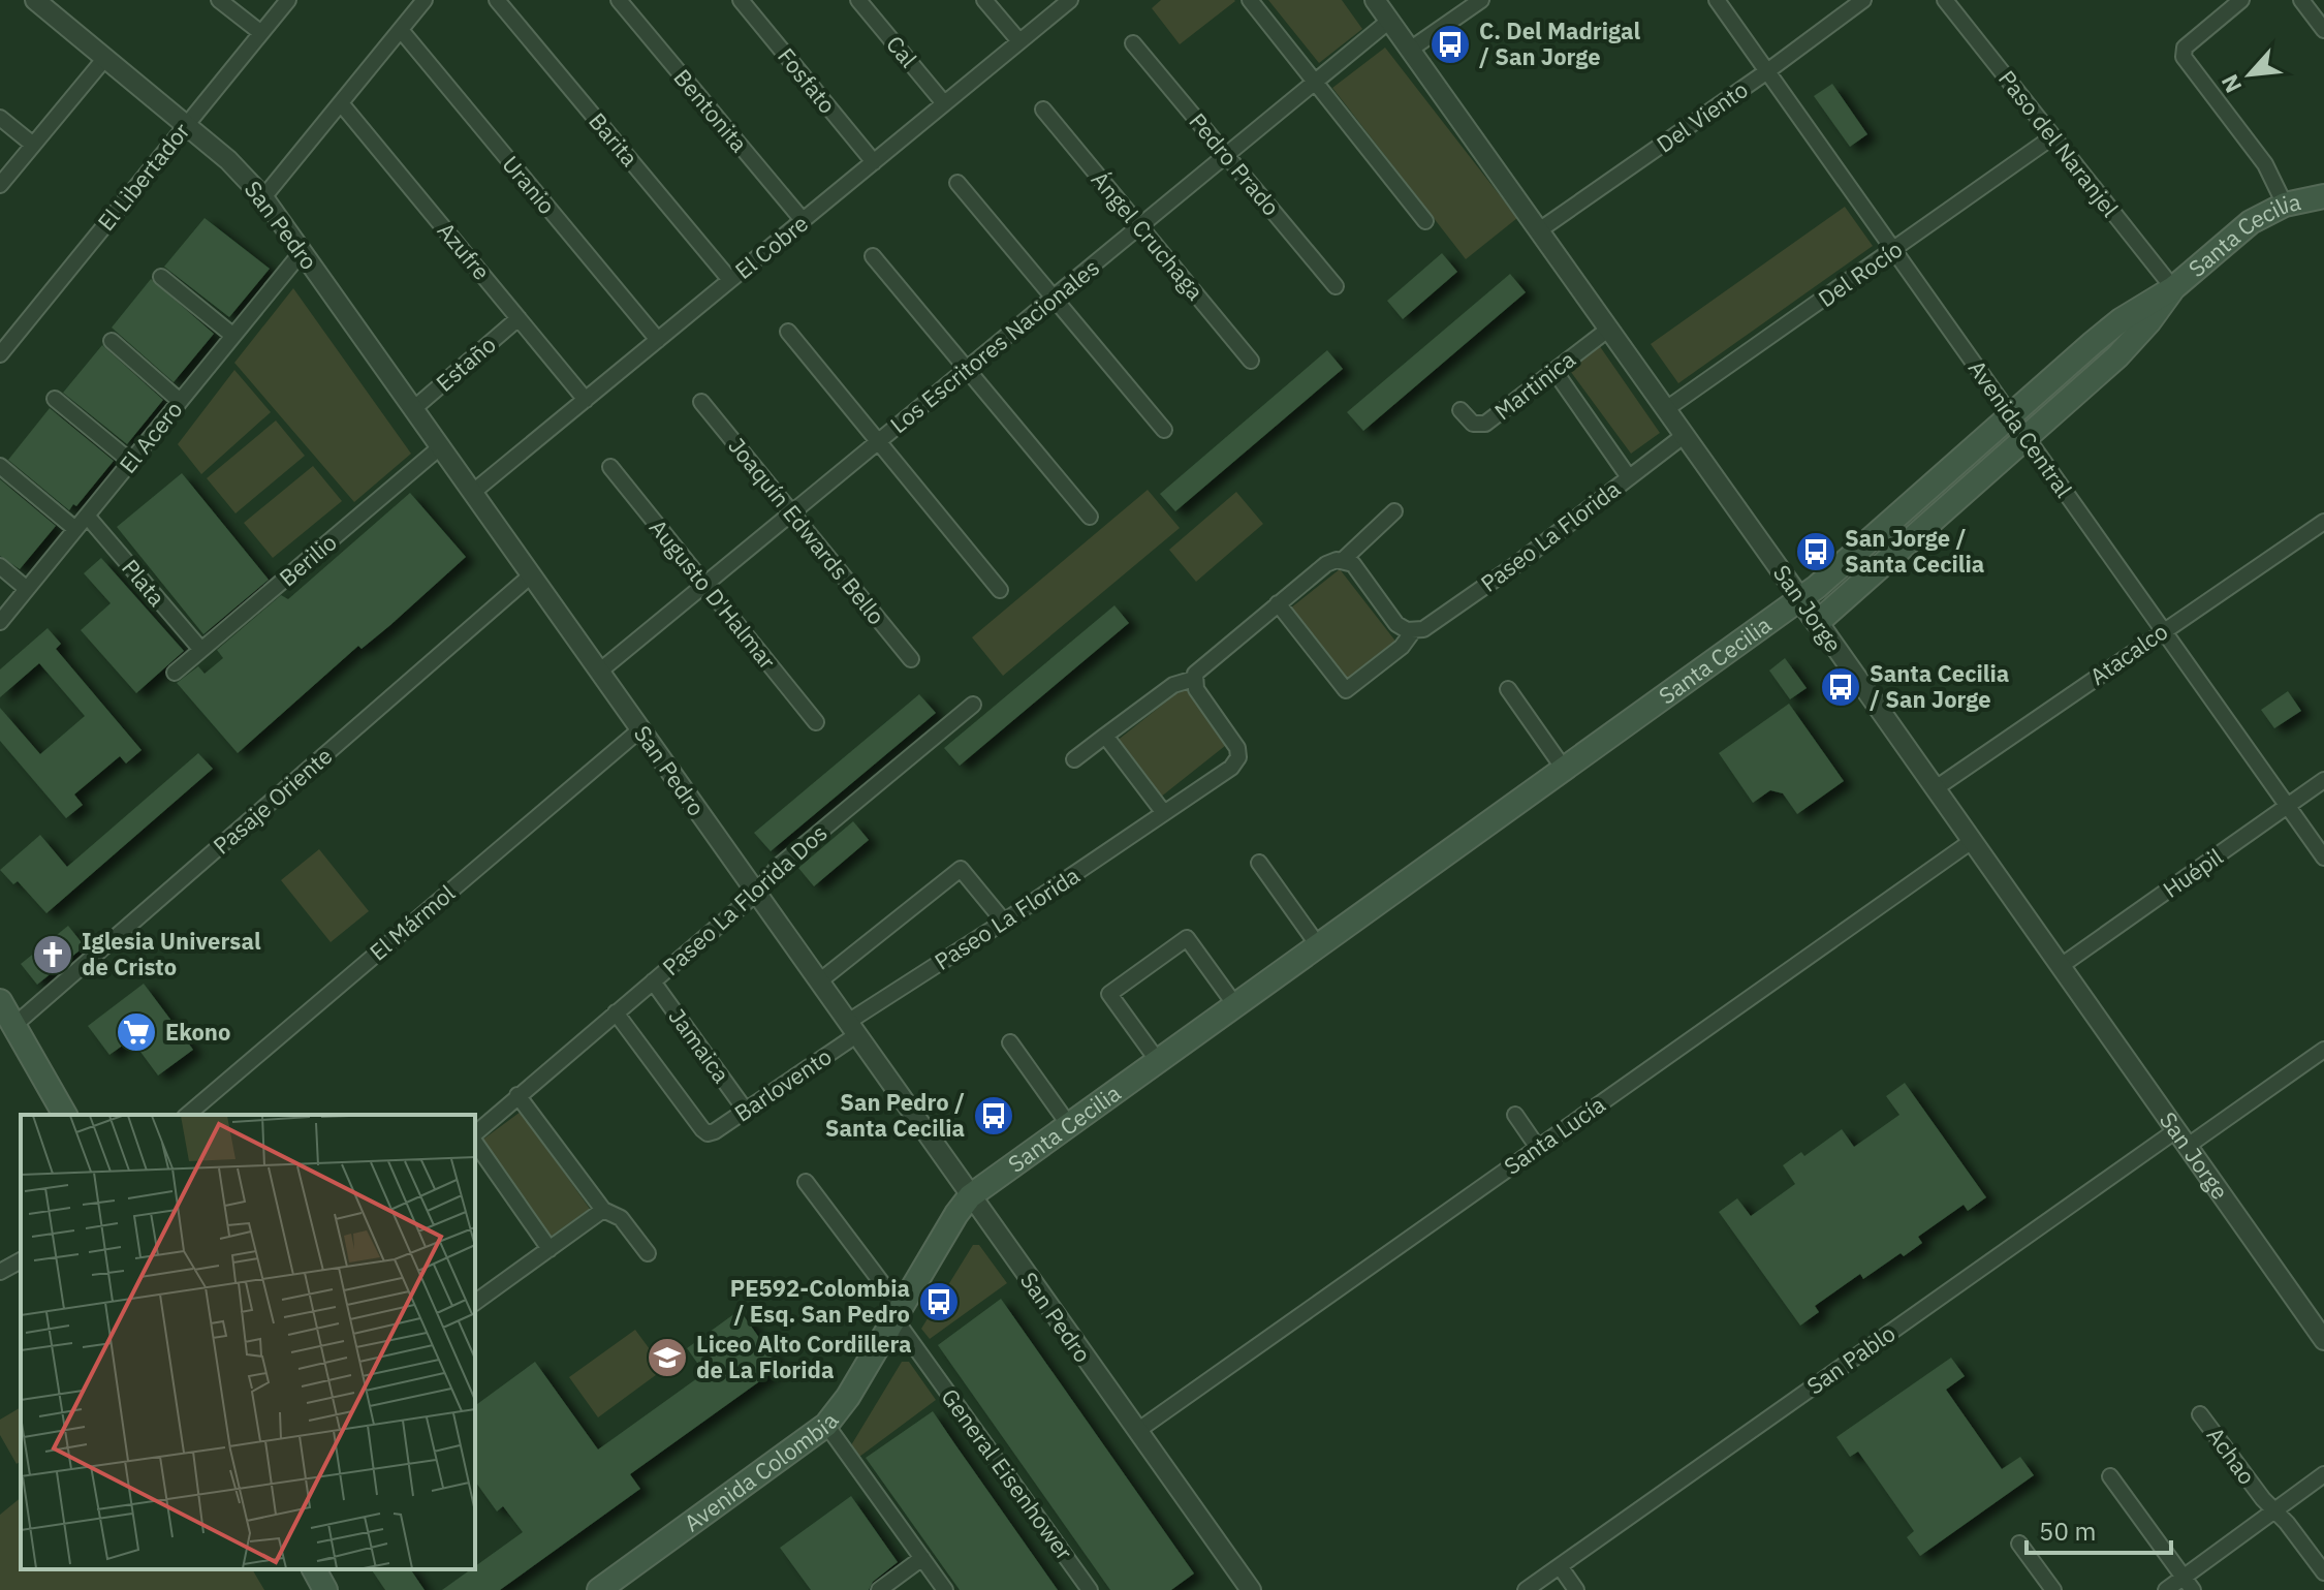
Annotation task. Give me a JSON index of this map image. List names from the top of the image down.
{
  "streets": {
    "main road": ["Santa Cecilia", "San Jorge", "Avenida Colombia"],
    "street": [
      "Cal",
      "Fosfato",
      "Bentonita",
      "Del Viento",
      "Barita",
      "Paso del Naranjel",
      "Pedro Prado",
      "El Libertador",
      "Uranio",
      "San Pedro",
      "Ángel Cruchaga",
      "El Cobre",
      "Azufre",
      "Del Rocío",
      "Los Escritores Nacionales",
      "Estaño",
      "Martinica",
      "Avenida Central",
      "El Acero",
      "Joaquín Edwards Bello",
      "Paseo La Florida",
      "Berilio",
      "Plata",
      "Augusto D'Halmar",
      "Atacalco",
      "Pasaje Oriente",
      "Huépil",
      "Paseo La Florida Dos",
      "El Mármol",
      "Jamaica",
      "Barlovento",
      "Santa Lucía",
      "San Pablo",
      "Achao",
      "General Eisenhower"
    ]
  },
  "crossings": [
    ["Cal", "El Cobre"],
    ["Fosfato", "El Cobre"],
    ["Bentonita", "El Cobre"],
    ["Del Viento", "Avenida Central"],
    ["Del Viento", "San Jorge"],
    ["Barita", "El Cobre"],
    ["Paso del Naranjel", "Santa Cecilia"],
    ["Paso del Naranjel", "Del Rocío"],
    ["Pedro Prado", "Los Escritores Nacionales"],
    ["El Libertador", "San Pedro"],
    ["Uranio", "El Cobre"],
    ["San Pedro", "Santa Cecilia"],
    ["San Pedro", "El Cobre"],
    ["San Pedro", "Los Escritores Nacionales"],
    ["San Pedro", "Estaño"],
    ["San Pedro", "El Acero"],
    ["San Pedro", "Paseo La Florida"],
    ["San Pedro", "Berilio"],
    ["San Pedro", "Pasaje Oriente"],
    ["San Pedro", "Paseo La Florida Dos"],
    ["San Pedro", "El Mármol"],
    ["San Pedro", "Barlovento"],
    ["San Pedro", "Santa Lucía"],
    ["San Pedro", "Avenida Colombia"],
    ["Ángel Cruchaga", "Los Escritores Nacionales"],
    ["Santa Cecilia", "Avenida Central"],
    ["Santa Cecilia", "San Jorge"],
    ["Santa Cecilia", "Avenida Colombia"],
    ["El Cobre", "Azufre"],
    ["Azufre", "Estaño"],
    ["Del Rocío", "Avenida Central"],
    ["Del Rocío", "San Jorge"],
    ["Los Escritores Nacionales", "Joaquín Edwards Bello"],
    ["Los Escritores Nacionales", "Augusto D'Halmar"],
    ["Los Escritores Nacionales", "San Jorge"],
    ["Martinica", "San Jorge"],
    ["Avenida Central", "Atacalco"],
    ["Avenida Central", "Huépil"],
    ["El Acero", "Plata"],
    ["Paseo La Florida", "San Jorge"],
    ["Paseo La Florida", "Barlovento"],
    ["Berilio", "Plata"],
    ["San Jorge", "Atacalco"],
    ["San Jorge", "Huépil"],
    ["San Jorge", "Santa Lucía"],
    ["San Jorge", "San Pablo"],
    ["Paseo La Florida Dos", "Jamaica"],
    ["Jamaica", "Barlovento"],
    ["Avenida Colombia", "General Eisenhower"]
  ],
  "places": {
    "bus stop": [
      "C. Del Madrigal / San Jorge",
      "San Jorge / Santa Cecilia",
      "Santa Cecilia / San Jorge",
      "San Pedro / Santa Cecilia",
      "PE592-Colombia / Esq. San Pedro"
    ],
    "church": ["Iglesia Universal de Cristo"],
    "supermarket": ["Ekono"],
    "school or university": ["Liceo Alto Cordillera de La Florida"]
  },
  "scale_bar": "50 m",
  "north": "bottom left"
}
